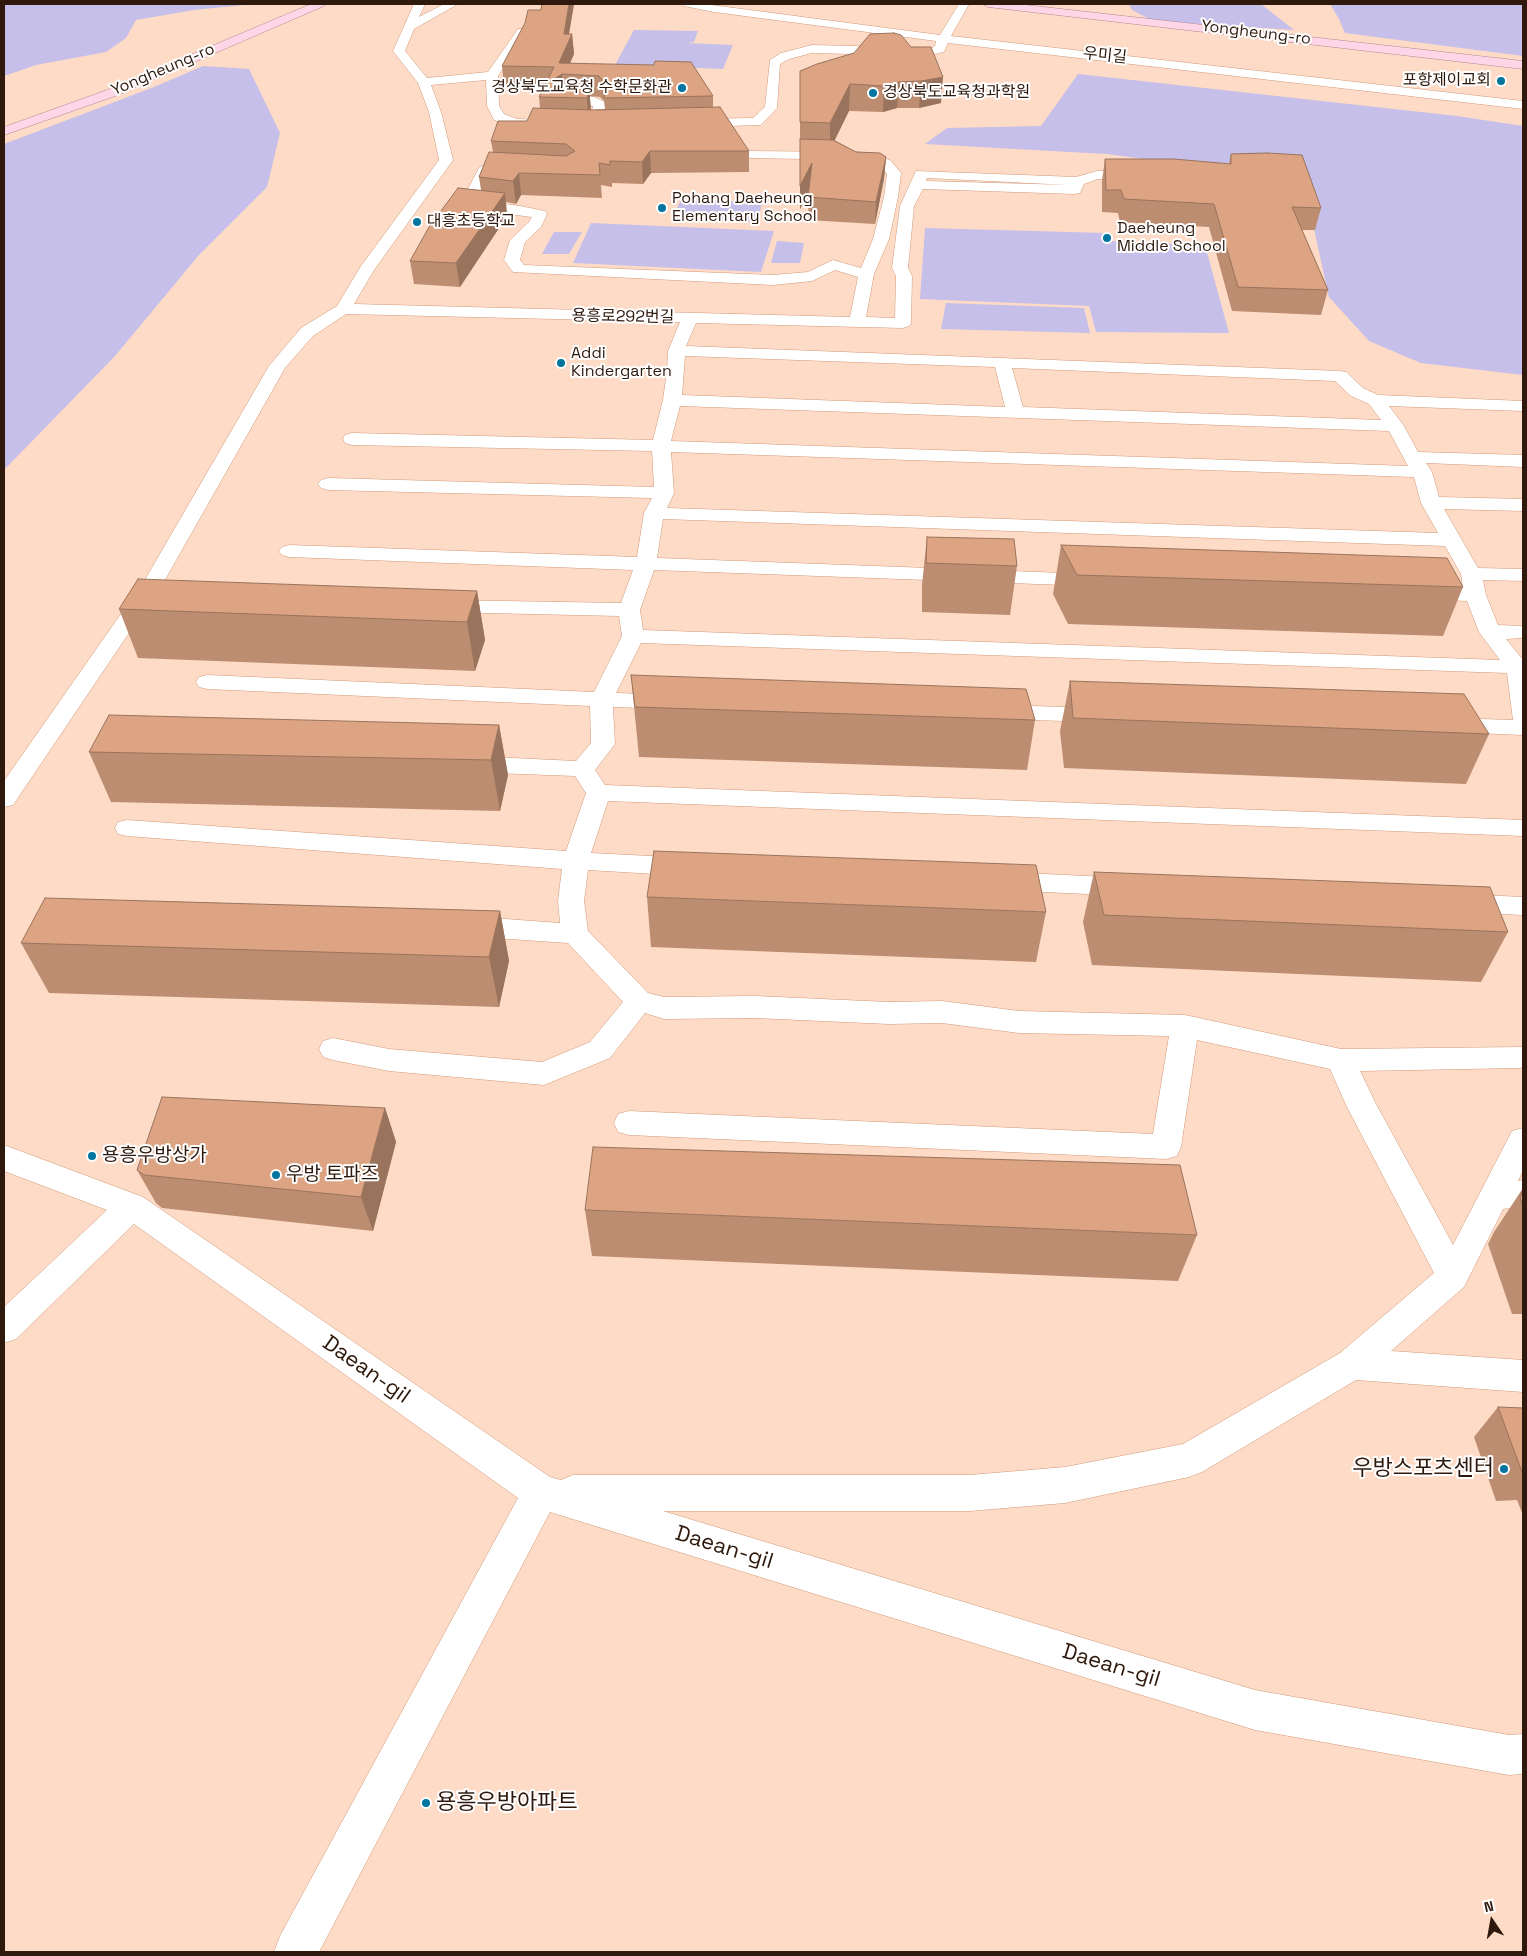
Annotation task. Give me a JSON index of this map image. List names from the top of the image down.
{
  "streets": {
    "main road": ["Yongheung-ro"],
    "street": ["우미길", "용흥로292번길", "Daean-gil"]
  },
  "places": [
    "포항제이교회",
    "경상북도교육청 수학문화관",
    "경상북도교육청과학원",
    "Pohang Daeheung Elementary School",
    "대흥초등학교",
    "Daeheung Middle School",
    "Addi Kindergarten",
    "용흥우방상가",
    "우방 토파즈",
    "우방스포츠센터",
    "용흥우방아파트"
  ],
  "north": "top"
}
